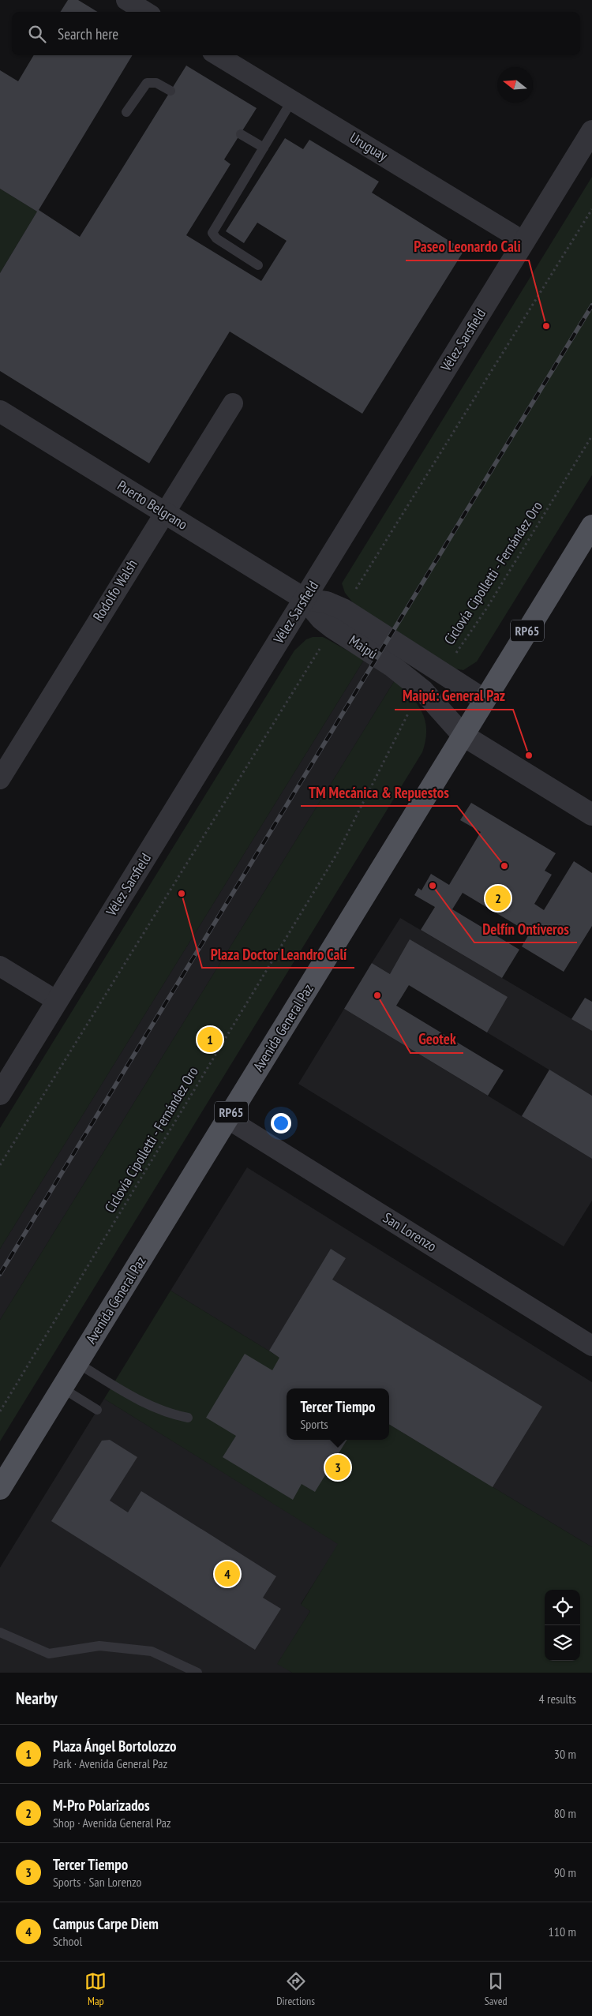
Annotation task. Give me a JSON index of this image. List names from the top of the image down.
{
  "streets": {
    "main road": ["RP65", "Avenida General Paz"],
    "street": [
      "Uruguay",
      "Vélez Sarsfield",
      "Puerto Belgrano",
      "Rodolfo Walsh",
      "Maipú",
      "San Lorenzo"
    ],
    "path": ["Ciclovía Cipolletti - Fernández Oro"]
  },
  "crossings": [
    ["Uruguay", "Vélez Sarsfield"],
    ["Vélez Sarsfield", "Puerto Belgrano"],
    ["Vélez Sarsfield", "Maipú"],
    ["Puerto Belgrano", "Rodolfo Walsh"],
    ["Puerto Belgrano", "Maipú"],
    ["Ciclovía Cipolletti - Fernández Oro", "Maipú"],
    ["Maipú", "Avenida General Paz"],
    ["Avenida General Paz", "San Lorenzo"]
  ],
  "places": [
    "Paseo Leonardo Cali",
    "Maipú: General Paz",
    "TM Mecánica & Repuestos",
    "Delfín Ontiveros",
    "Plaza Doctor Leandro Calí",
    "Geotek"
  ],
  "north": "left",
  "page": {
    "search": "Search here",
    "pins": [
      "2",
      "1",
      "3",
      "4"
    ],
    "popup": ["Tercer Tiempo", "Sports"],
    "heading": ["Nearby", "4 results"],
    "list": [
      {
        "mark": "1",
        "name": "Plaza Ángel Bortolozzo",
        "note": "Park · Avenida General Paz",
        "value": "30 m"
      },
      {
        "mark": "2",
        "name": "M-Pro Polarizados",
        "note": "Shop · Avenida General Paz",
        "value": "80 m"
      },
      {
        "mark": "3",
        "name": "Tercer Tiempo",
        "note": "Sports · San Lorenzo",
        "value": "90 m"
      },
      {
        "mark": "4",
        "name": "Campus Carpe Diem",
        "note": "School",
        "value": "110 m"
      }
    ],
    "nav": ["Map", "Directions", "Saved"]
  }
}
